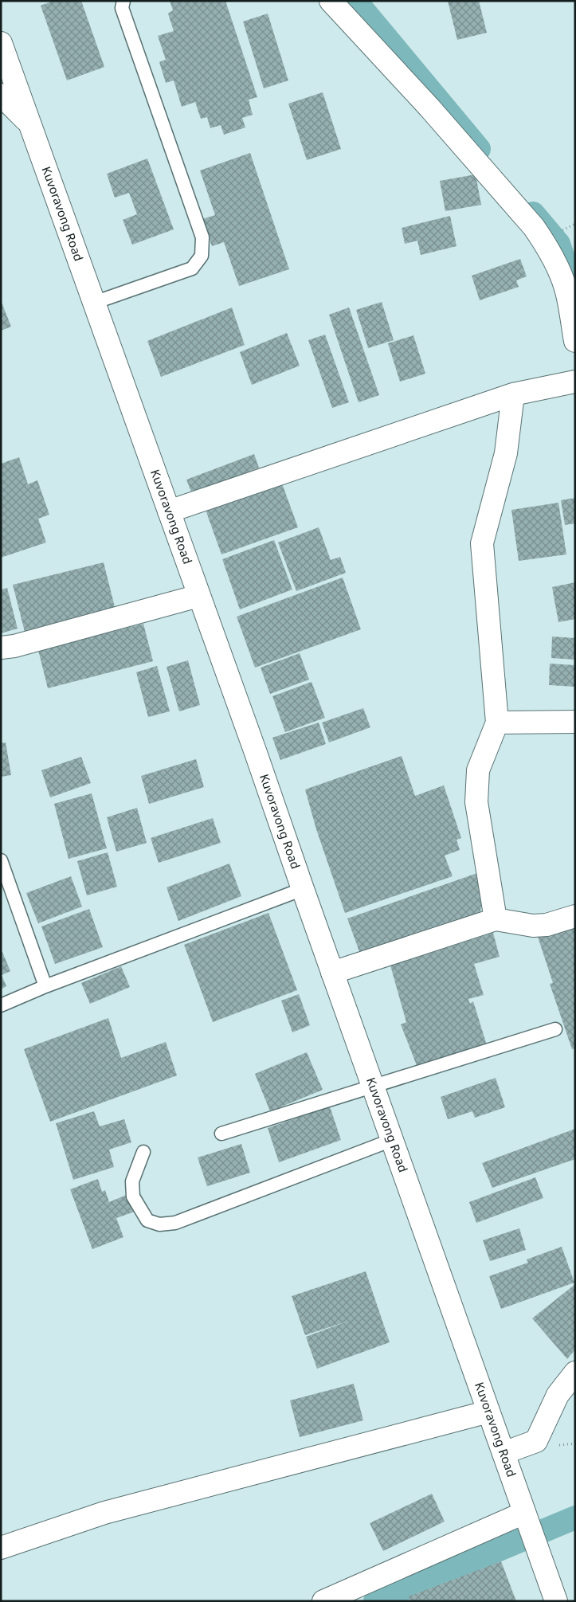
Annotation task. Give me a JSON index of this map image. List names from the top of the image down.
{
  "streets": {
    "street": ["Kuvoravong Road"]
  }
}
